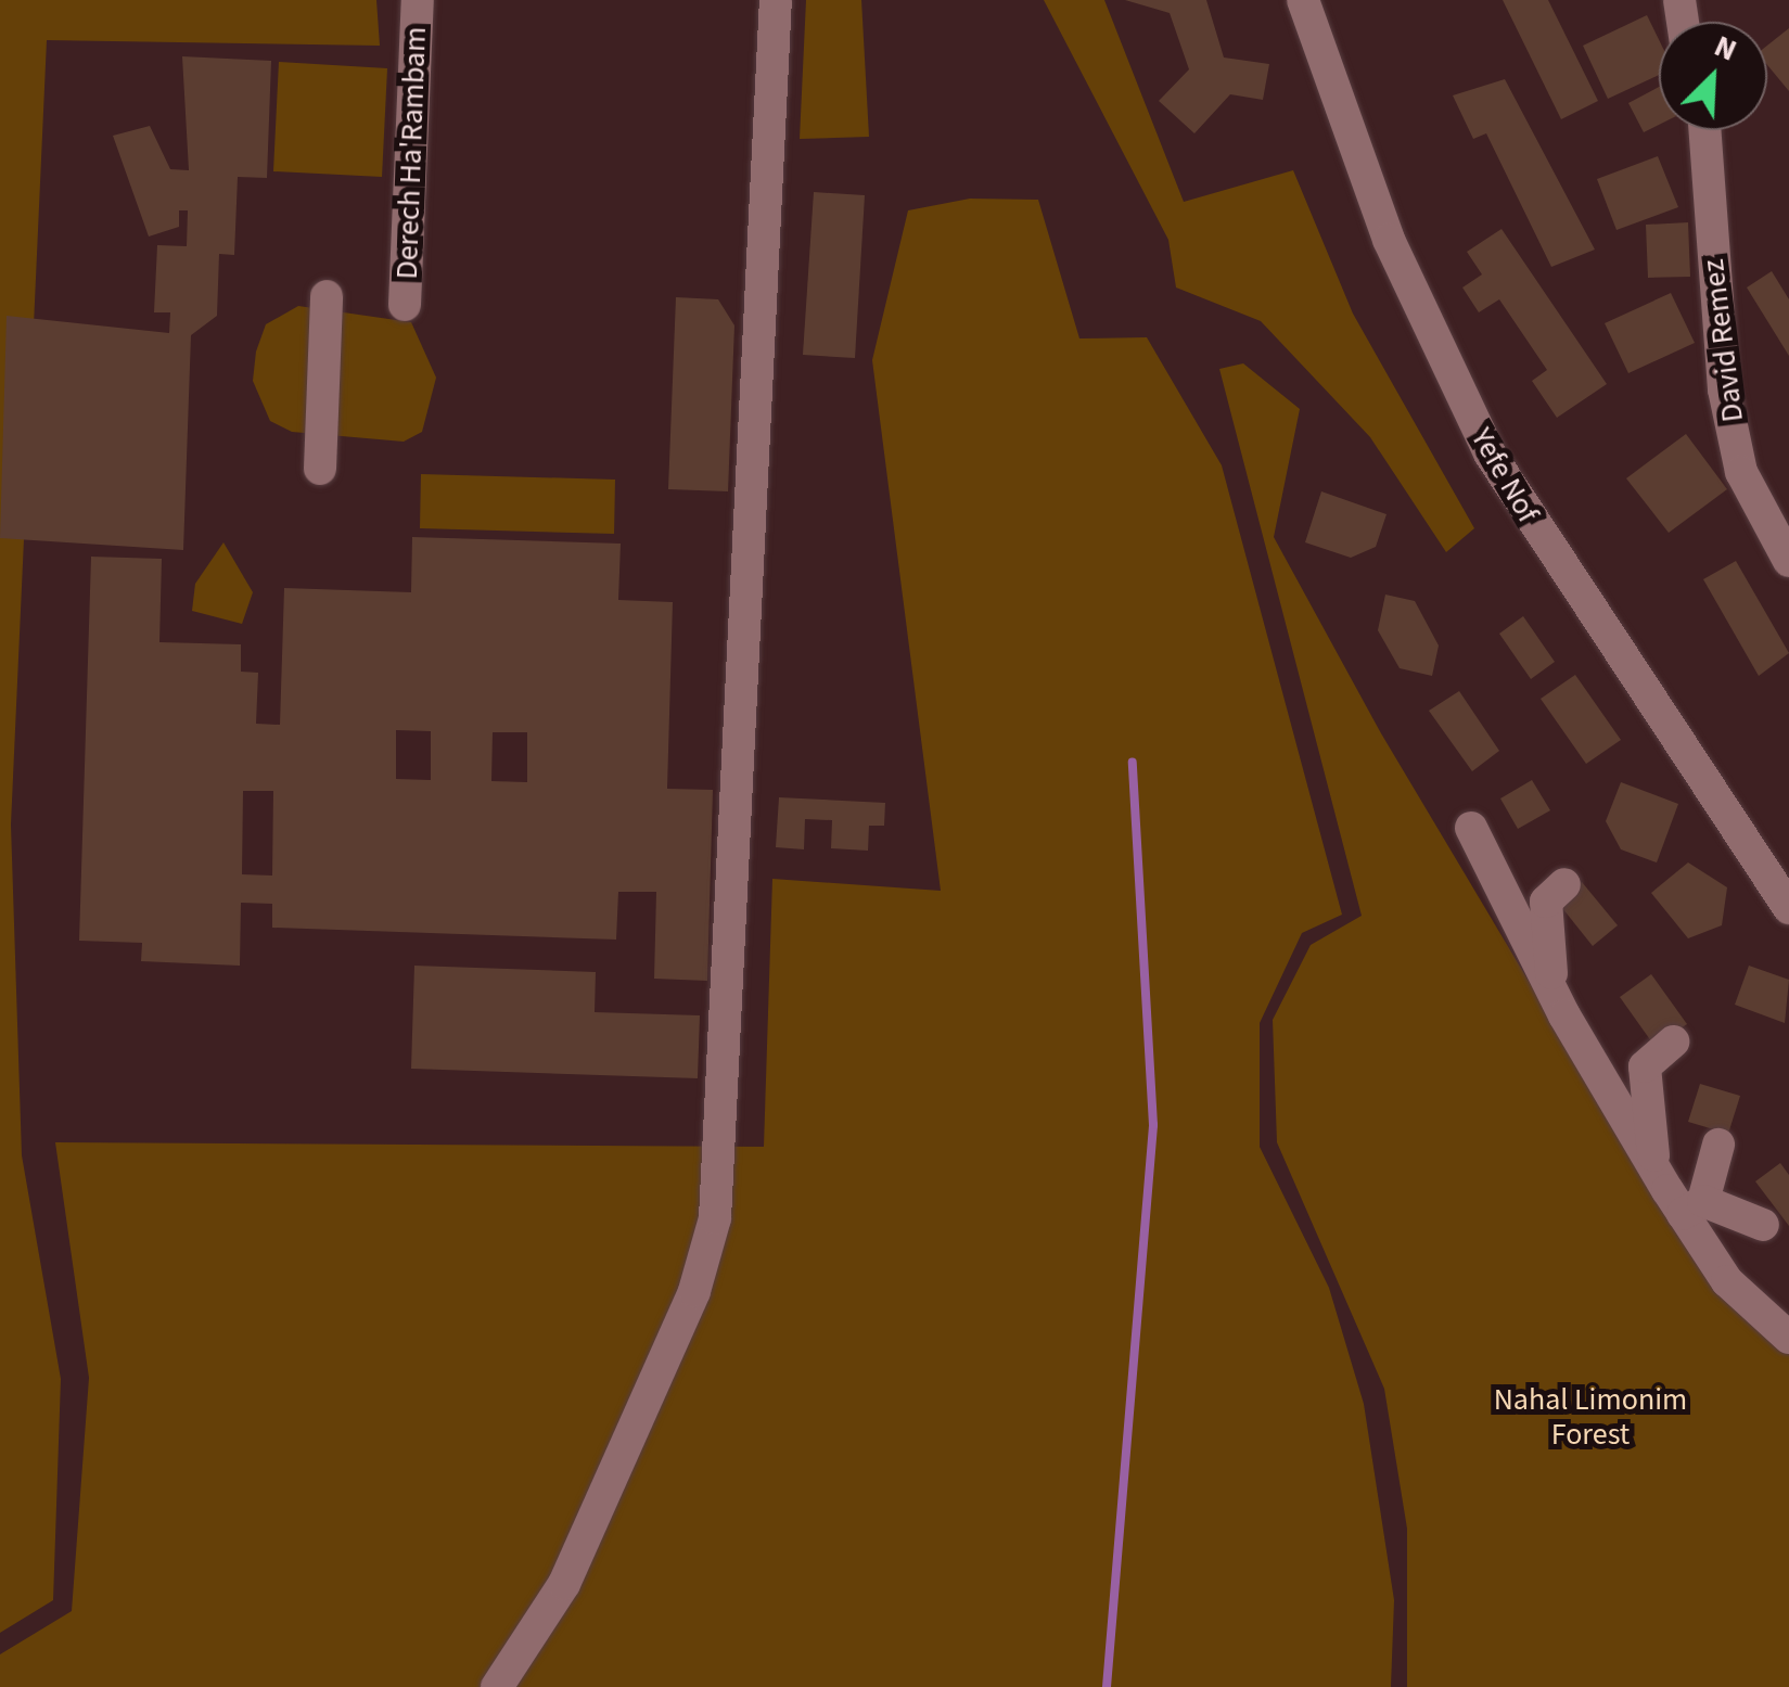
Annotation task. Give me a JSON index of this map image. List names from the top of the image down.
{
  "streets": {
    "street": ["Derech Ha'Rambam", "David Remez", "Yefe Nof"]
  },
  "parks": ["Nahal Limonim Forest"],
  "north": "top right"
}
